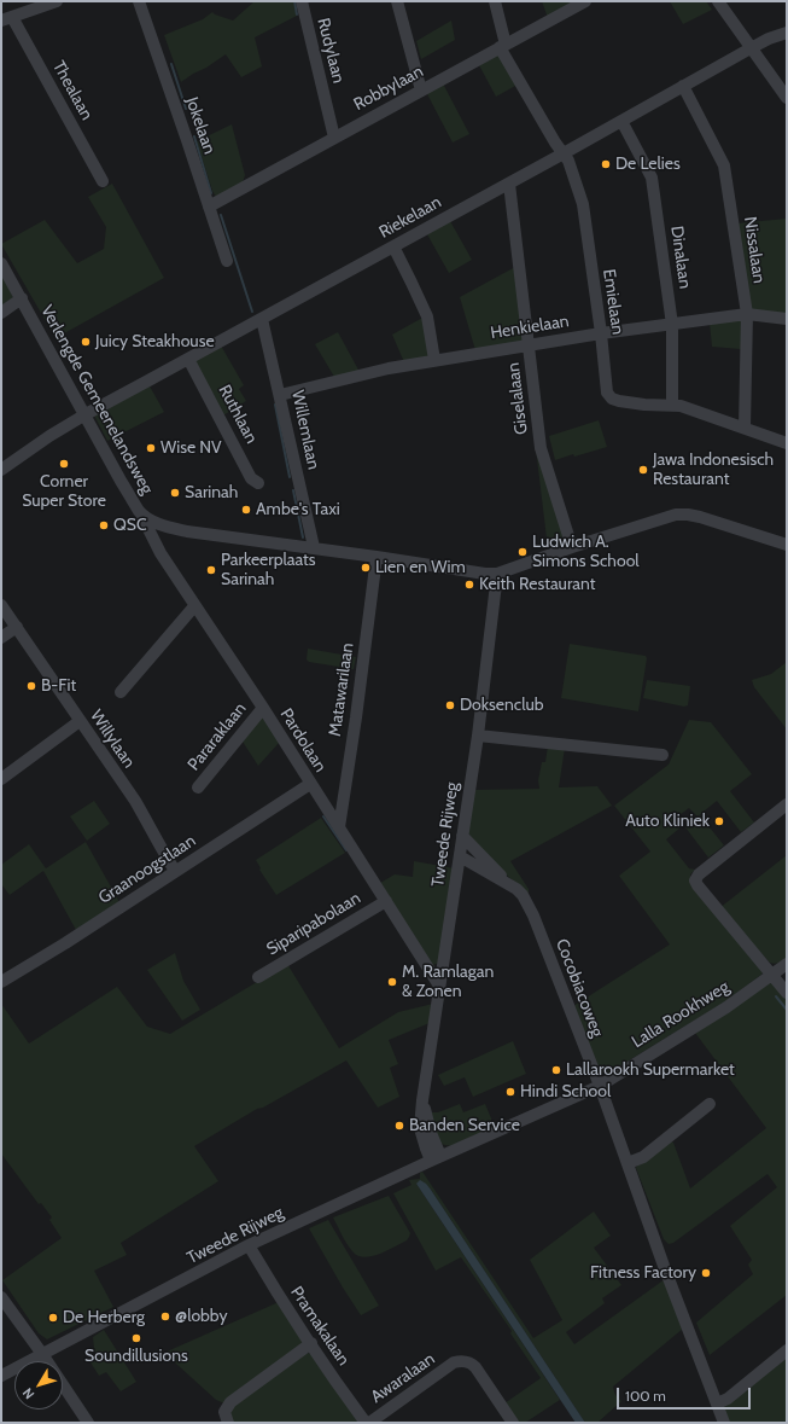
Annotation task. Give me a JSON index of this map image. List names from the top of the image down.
{
  "streets": {
    "street": [
      "Rudylaan",
      "Robbylaan",
      "Thealaan",
      "Jokelaan",
      "Riekelaan",
      "Nissalaan",
      "Dinalaan",
      "Emielaan",
      "Henkielaan",
      "Giselalaan",
      "Verlengde Gemeenelandsweg",
      "Ruthlaan",
      "Willemlaan",
      "Matawarilaan",
      "Pararaklaan",
      "Willylaan",
      "Pardolaan",
      "Tweede Rijweg",
      "Graanoogstlaan",
      "Siparipabolaan",
      "Cocobiacoweg",
      "Lalla Rookhweg",
      "Pramakalaan",
      "Awaralaan"
    ]
  },
  "crossings": [
    ["Rudylaan", "Robbylaan"],
    ["Robbylaan", "Jokelaan"],
    ["Robbylaan", "Emielaan"],
    ["Riekelaan", "Nissalaan"],
    ["Riekelaan", "Dinalaan"],
    ["Riekelaan", "Emielaan"],
    ["Riekelaan", "Giselalaan"],
    ["Riekelaan", "Verlengde Gemeenelandsweg"],
    ["Riekelaan", "Ruthlaan"],
    ["Riekelaan", "Willemlaan"],
    ["Nissalaan", "Emielaan"],
    ["Nissalaan", "Henkielaan"],
    ["Dinalaan", "Emielaan"],
    ["Dinalaan", "Henkielaan"],
    ["Emielaan", "Henkielaan"],
    ["Henkielaan", "Giselalaan"],
    ["Henkielaan", "Willemlaan"],
    ["Verlengde Gemeenelandsweg", "Willemlaan"],
    ["Verlengde Gemeenelandsweg", "Matawarilaan"],
    ["Verlengde Gemeenelandsweg", "Pardolaan"],
    ["Verlengde Gemeenelandsweg", "Tweede Rijweg"],
    ["Matawarilaan", "Pardolaan"],
    ["Pararaklaan", "Pardolaan"],
    ["Willylaan", "Graanoogstlaan"],
    ["Pardolaan", "Tweede Rijweg"],
    ["Pardolaan", "Graanoogstlaan"],
    ["Pardolaan", "Siparipabolaan"],
    ["Tweede Rijweg", "Cocobiacoweg"],
    ["Tweede Rijweg", "Lalla Rookhweg"],
    ["Tweede Rijweg", "Pramakalaan"],
    ["Cocobiacoweg", "Lalla Rookhweg"],
    ["Pramakalaan", "Awaralaan"]
  ],
  "places": [
    "De Lelies",
    "Juicy Steakhouse",
    "Wise NV",
    "Corner Super Store",
    "Jawa Indonesisch Restaurant",
    "Sarinah",
    "Ambe's Taxi",
    "QSC",
    "Ludwich A. Simons School",
    "Lien en Wim",
    "Parkeerplaats Sarinah",
    "Keith Restaurant",
    "B-Fit",
    "Doksenclub",
    "Auto Kliniek",
    "M. Ramlagan & Zonen",
    "Lallarookh Supermarket",
    "Hindi School",
    "Banden Service",
    "Fitness Factory",
    "@lobby",
    "De Herberg",
    "Soundillusions"
  ],
  "scale_bar": "100 m",
  "north": "bottom left"
}
